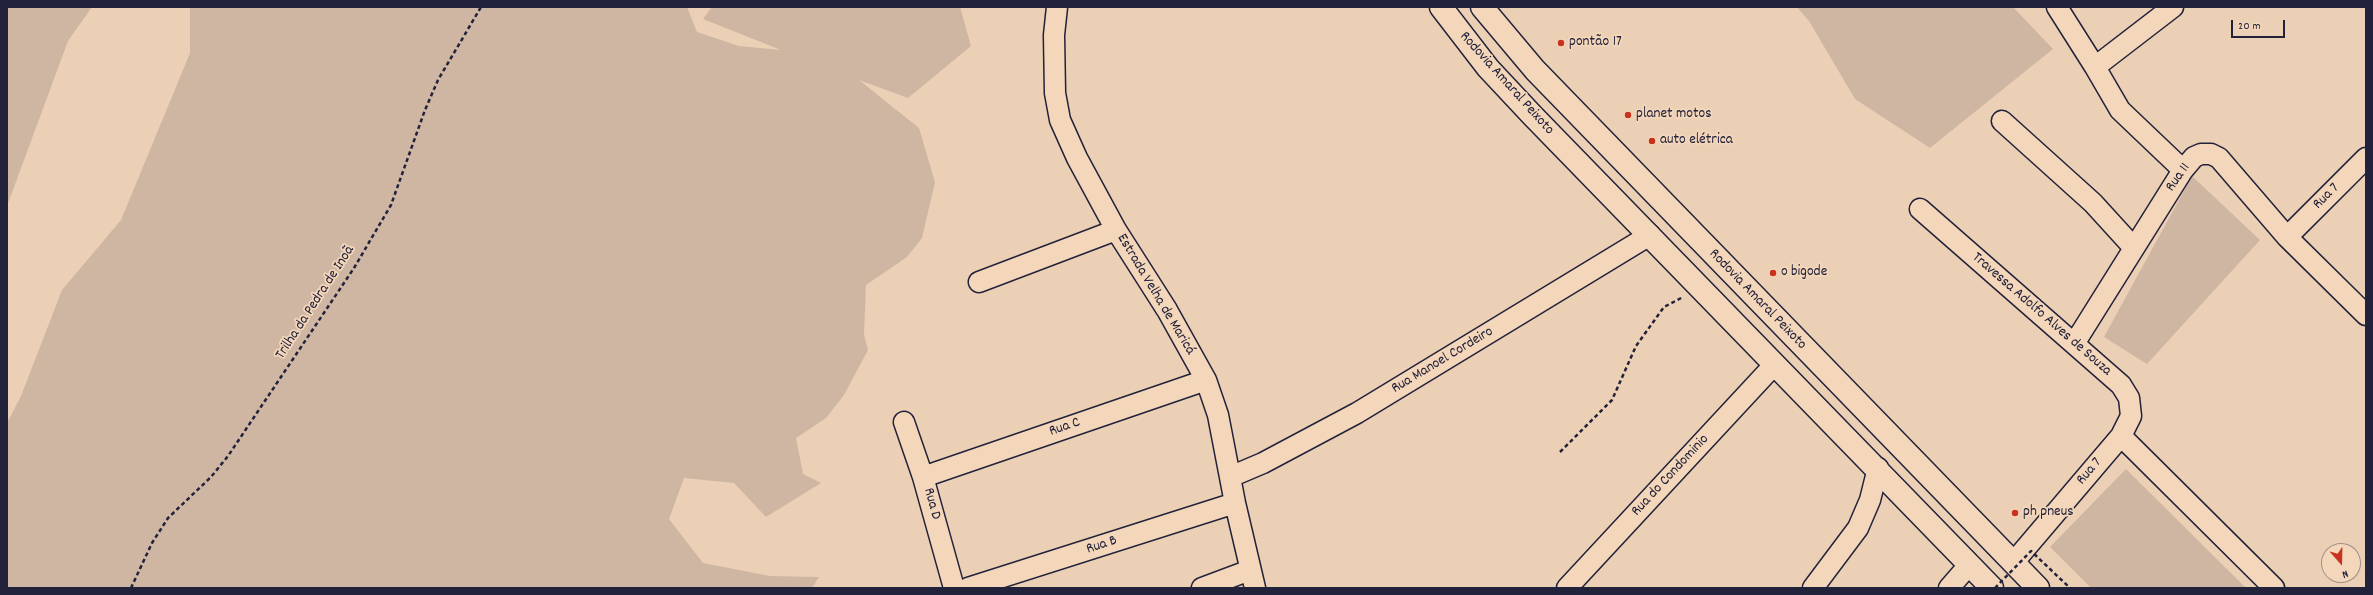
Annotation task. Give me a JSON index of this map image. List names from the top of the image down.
{
  "streets": {
    "highway": ["Rodovia Amaral Peixoto"],
    "street": [
      "Rua 11",
      "Rua 7",
      "Estrada Velha de Maricá",
      "Travessa Adolfo Alves de Souza",
      "Rua Manoel Cordeiro",
      "Rua C",
      "Rua do Condominio",
      "Rua D",
      "Rua B"
    ],
    "path": ["Trilha da Pedra de Inoã"]
  },
  "crossings": [
    ["Rodovia Amaral Peixoto", "Rua 7"],
    ["Rodovia Amaral Peixoto", "Rua Manoel Cordeiro"],
    ["Rodovia Amaral Peixoto", "Rua do Condominio"],
    ["Rua 11", "Rua 7"],
    ["Rua 11", "Travessa Adolfo Alves de Souza"],
    ["Rua 7", "Travessa Adolfo Alves de Souza"],
    ["Estrada Velha de Maricá", "Rua Manoel Cordeiro"],
    ["Estrada Velha de Maricá", "Rua C"],
    ["Estrada Velha de Maricá", "Rua B"],
    ["Rua C", "Rua D"]
  ],
  "places": [
    "pontão 17",
    "planet motos",
    "auto elétrica",
    "o bigode",
    "ph pneus"
  ],
  "scale_bar": "20 m",
  "north": "bottom"
}
